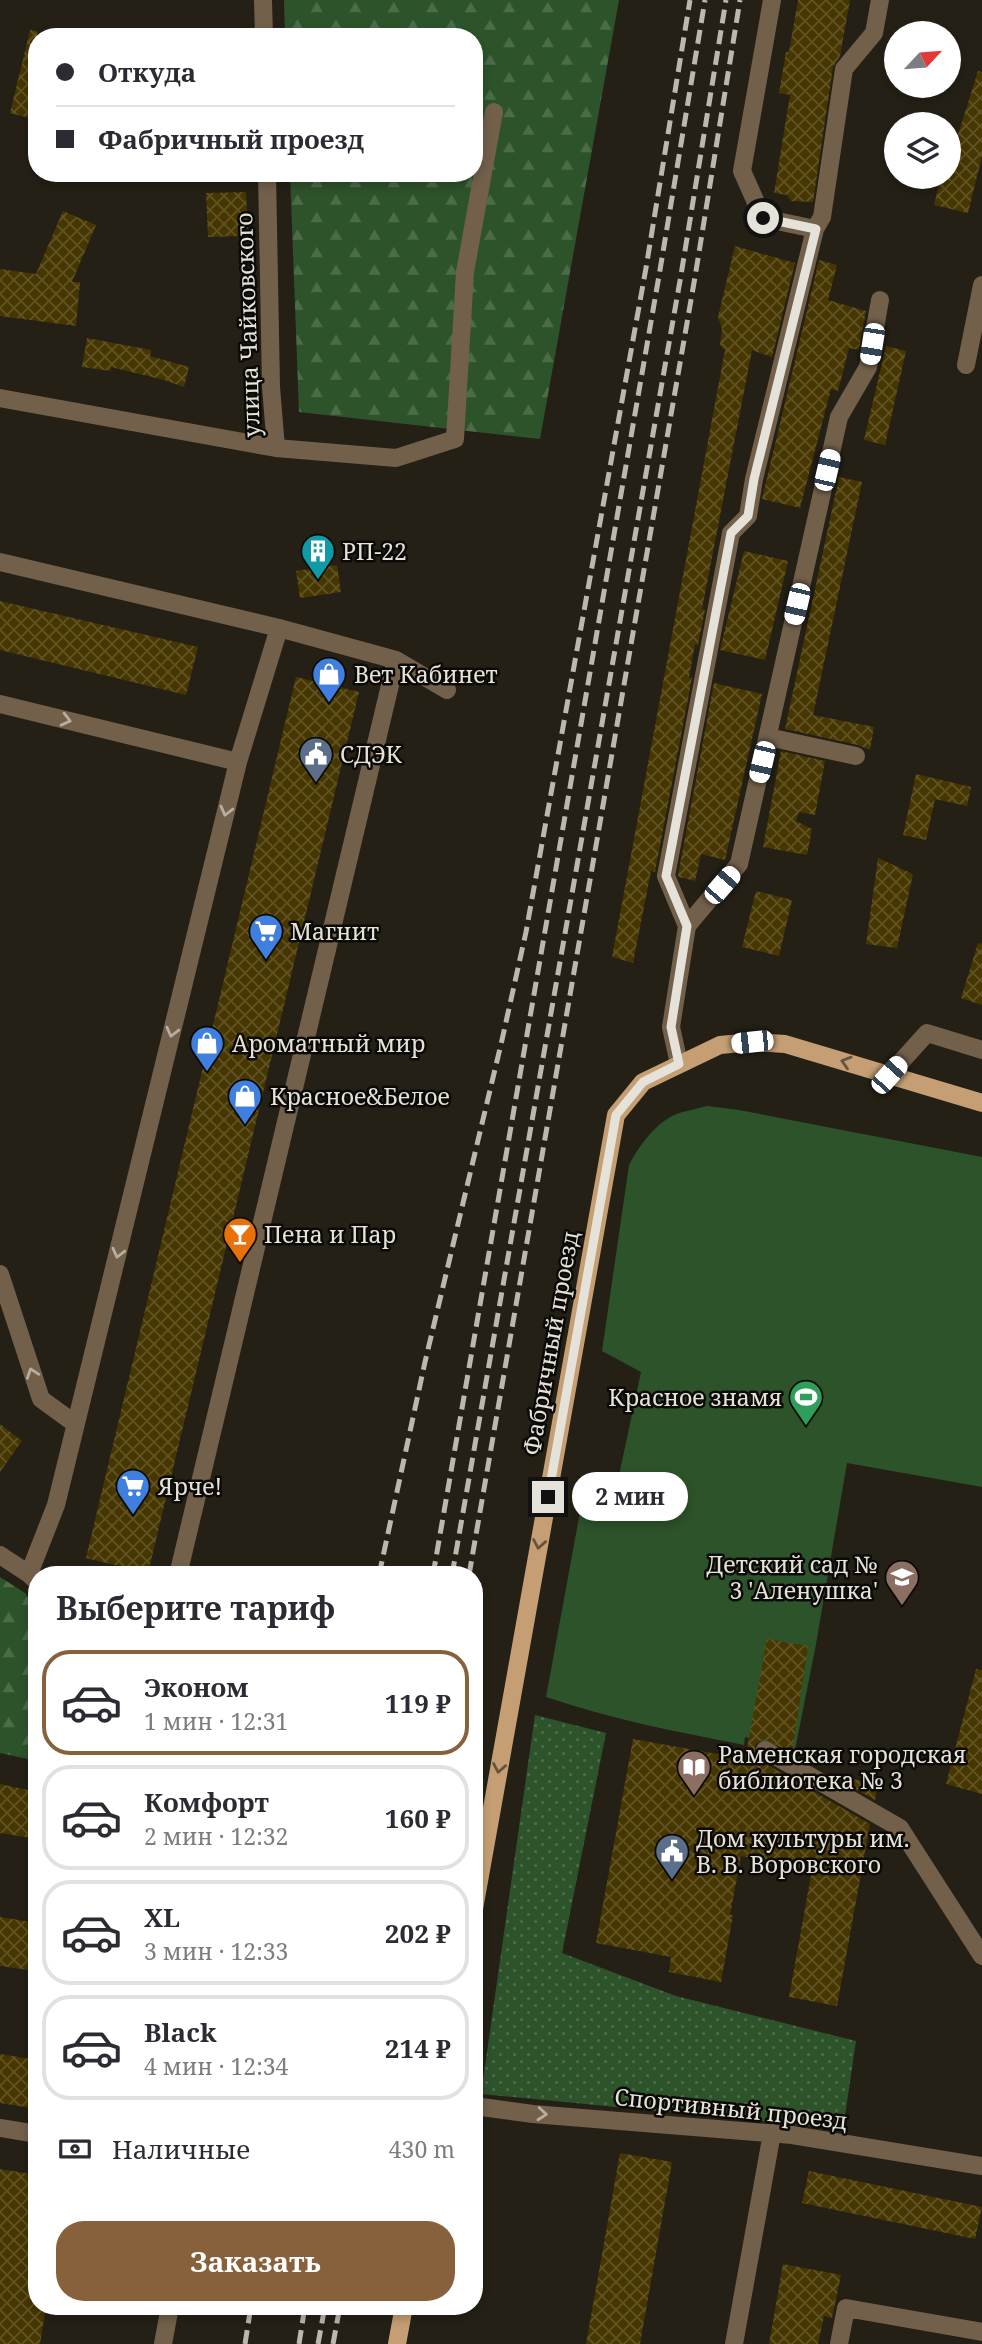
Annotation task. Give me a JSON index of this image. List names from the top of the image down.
{
  "streets": {
    "main road": ["Фабричный проезд"],
    "street": ["улица Чайковского", "Спортивный проезд"]
  },
  "one_way": ["Фабричный проезд", "Спортивный проезд"],
  "places": {
    "building": ["РП-22"],
    "shop": ["Вет Кабинет", "Ароматный мир", "Красное&Белое"],
    "public building": ["СДЭК", "Дом культуры им. В. В. Воровского"],
    "supermarket": ["Магнит", "Ярче!"],
    "bar": ["Пена и Пар"],
    "sports": ["Красное знамя"],
    "school or university": ["Детский сад № 3 'Аленушка'"],
    "library": ["Раменская городская библиотека № 3"]
  },
  "north": "top right",
  "page": {
    "banner": ["Откуда", "Фабричный проезд"],
    "bubble": "2 мин",
    "heading": "Выберите тариф",
    "list": [
      {
        "name": "Эконом",
        "note": "1 мин · 12:31",
        "value": "119 ₽"
      },
      {
        "name": "Комфорт",
        "note": "2 мин · 12:32",
        "value": "160 ₽"
      },
      {
        "name": "XL",
        "note": "3 мин · 12:33",
        "value": "202 ₽"
      },
      {
        "name": "Black",
        "note": "4 мин · 12:34",
        "value": "214 ₽"
      }
    ],
    "pay": ["Наличные", "430 m"],
    "buttons": "Заказать"
  }
}
